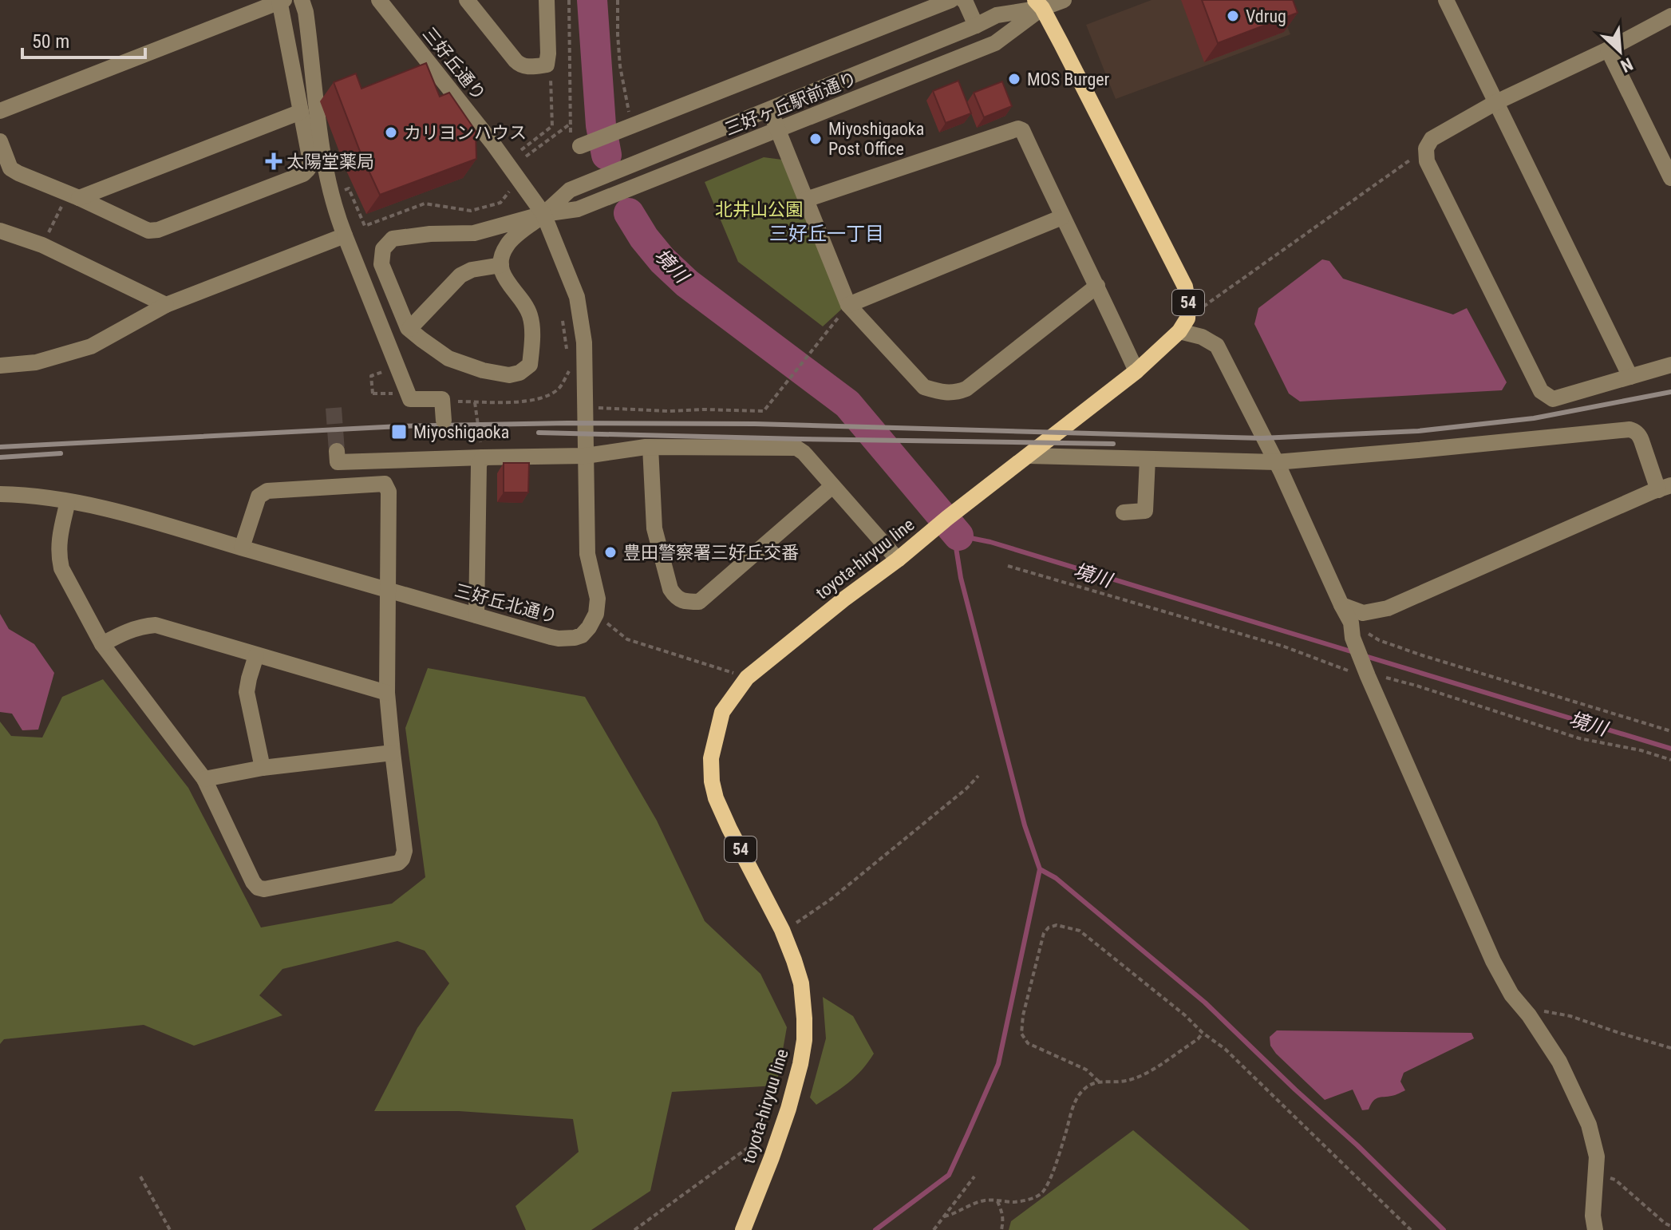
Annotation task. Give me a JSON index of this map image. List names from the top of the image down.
{
  "streets": {
    "main road": ["54", "toyota-hiryuu line"],
    "street": ["三好丘通り", "三好ヶ丘駅前通り", "三好丘北通り"]
  },
  "crossings": [
    ["三好丘通り", "三好ヶ丘駅前通り"],
    ["三好ヶ丘駅前通り", "54"],
    ["54", "toyota-hiryuu line"]
  ],
  "districts": ["三好丘一丁目"],
  "water": ["境川"],
  "parks": ["北井山公園"],
  "places": {
    "other": [
      "Vdrug",
      "MOS Burger",
      "カリヨンハウス",
      "Miyoshigaoka Post Office",
      "豊田警察署三好丘交番"
    ],
    "health": ["太陽堂薬局"],
    "transit": ["Miyoshigaoka"]
  },
  "scale_bar": "50 m",
  "north": "bottom right"
}
